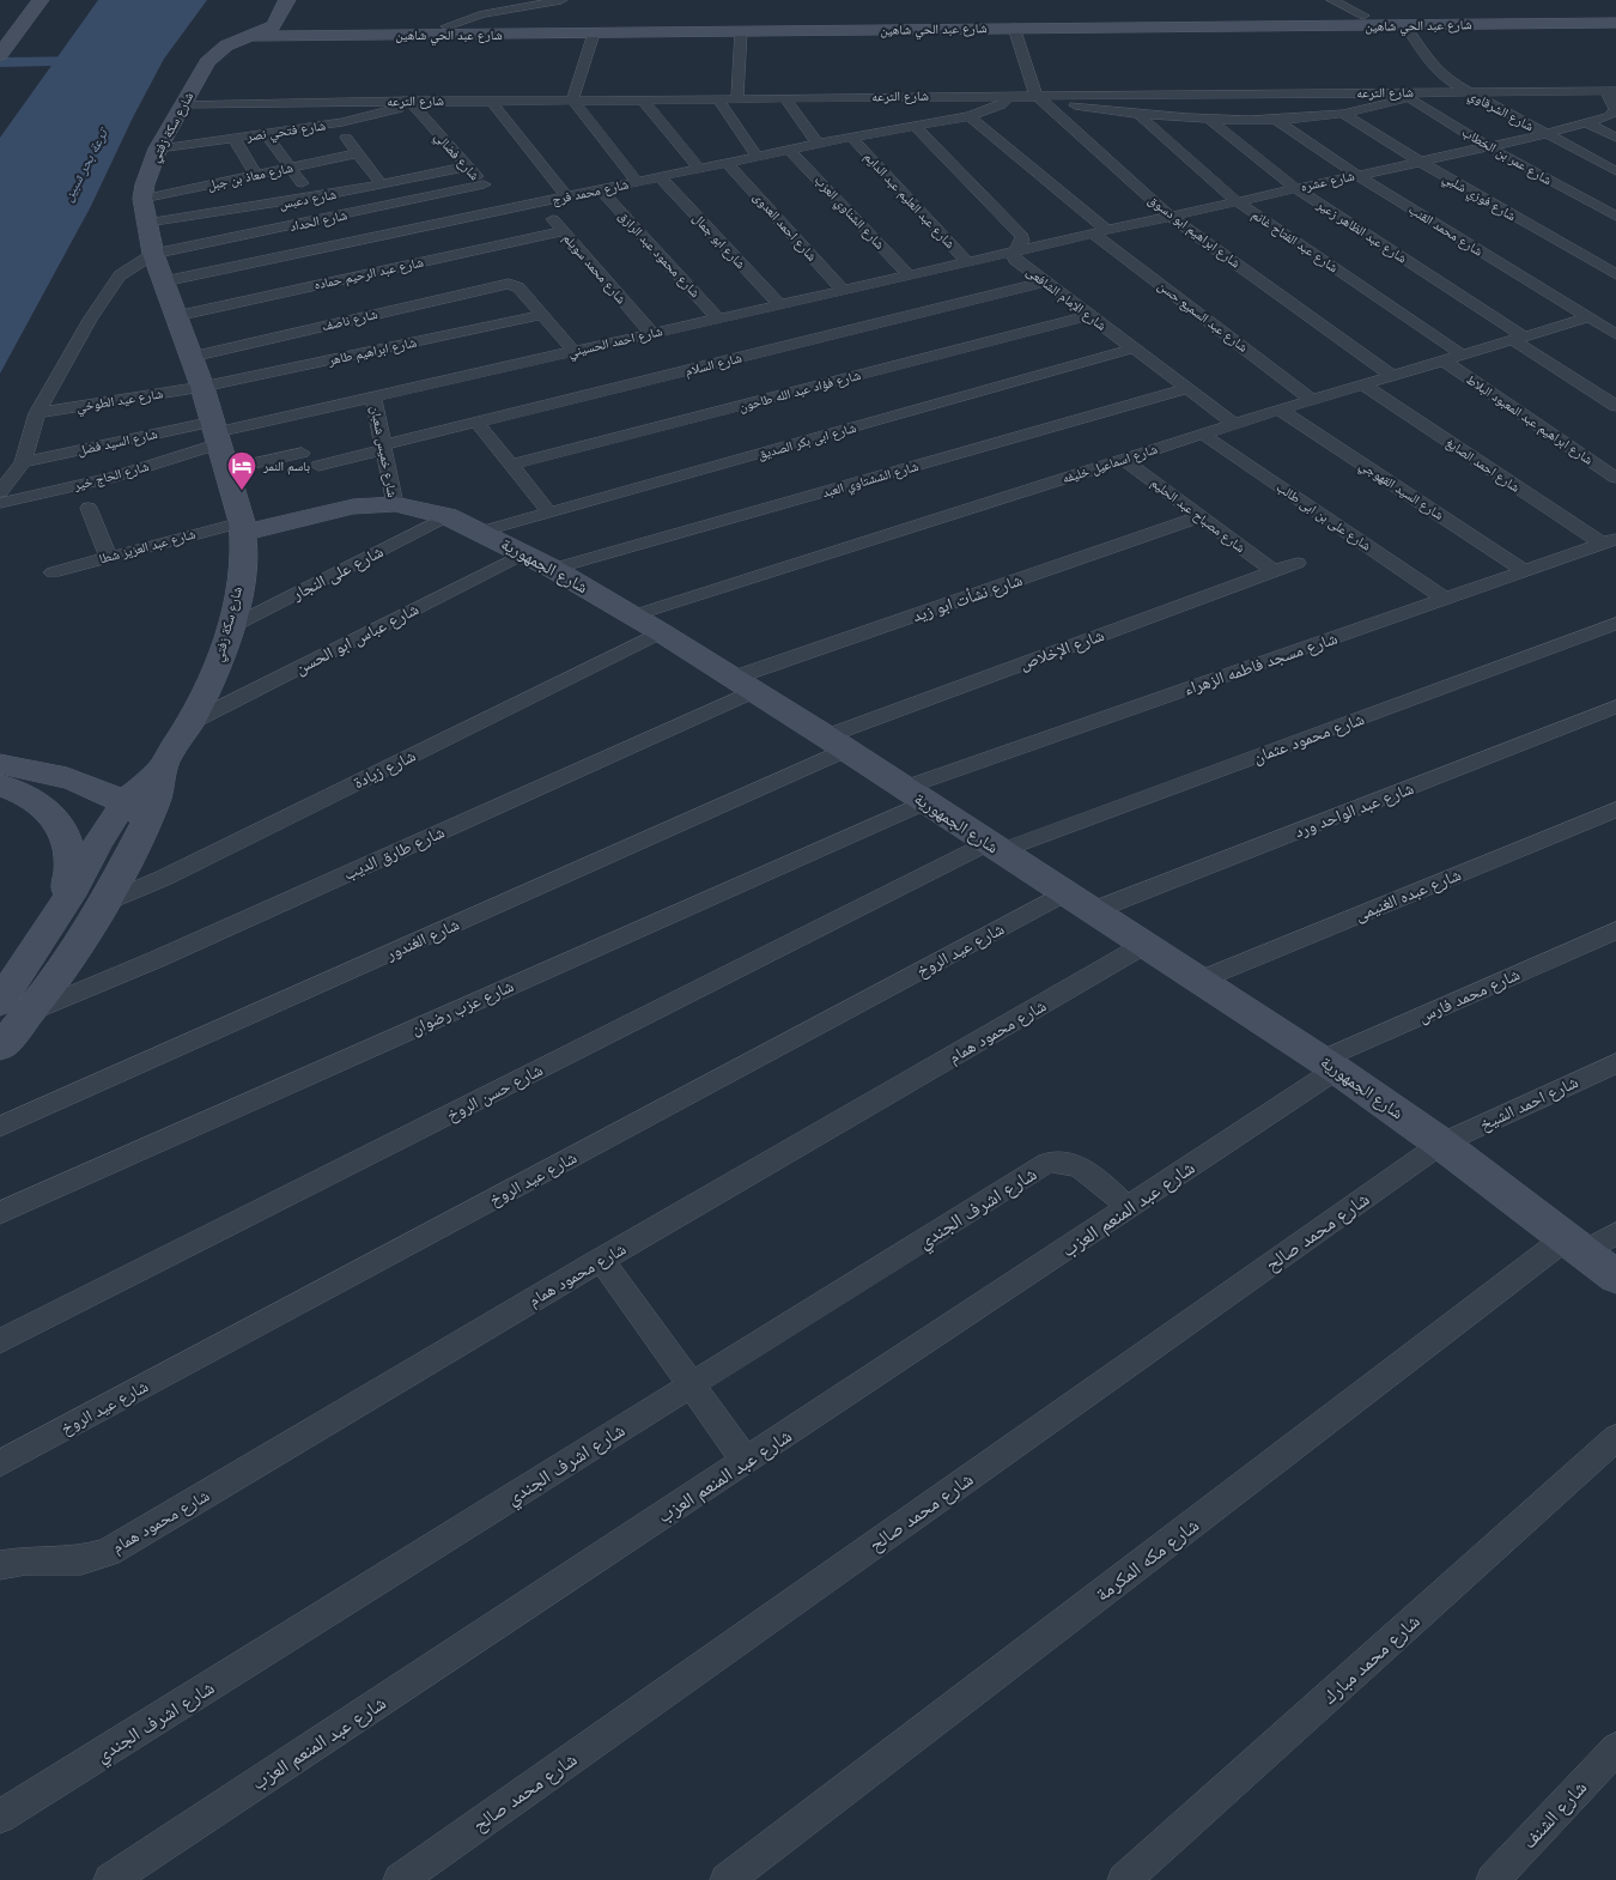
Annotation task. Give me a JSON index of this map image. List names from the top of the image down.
{
  "streets": {
    "main road": ["شارع عبد الحي شاهين", "شارع سكة زفتي", "شارع الجمهورية"],
    "street": [
      "شارع الترعه",
      "شارع الشرقاوي",
      "شارع فتحي نصر",
      "شارع فضالي",
      "شارع عمر بن الخطاب",
      "شارع معاذ بن جبل",
      "شارع عشره",
      "شارع محمد فرج",
      "شارع فوزي شلبي",
      "شارع دعبس",
      "شارع عبد العليم عبد الدايم",
      "شارع الشناوي العزب",
      "شارع الحداد",
      "شارع احمد العدوى",
      "شارع محمد القنب",
      "شارع ابراهيم ابو دسوق",
      "شارع عبد الظاهر زعير",
      "شارع ابو جمال",
      "شارع عبد الفتاح غانم",
      "شارع محمود عبد الرازق",
      "شارع محمد سويلم",
      "شارع عبد الرحيم حماده",
      "شارع الإمام الشافعى",
      "شارع عبد السميع حسن",
      "شارع ناصف",
      "شارع احمد الحسيني",
      "شارع ابراهيم طاهر",
      "شارع السلام",
      "شارع فؤاد عبد الله طاحون",
      "شارع عيد الطوخي",
      "شارع ابراهيم عبد المعبود البلاط",
      "شارع ابى بكر الصديق",
      "شارع السيد فضل",
      "شارع خميس شعبان",
      "شارع اسماعيل خليفه",
      "شارع احمد الصايغ",
      "شارع الحاج خير",
      "شارع الششتاوي العبد",
      "شارع السيد القهوجي",
      "شارع مصباح عبد الحليم",
      "شارع على بن ابى طالب",
      "شارع عبد العزيز شطا",
      "شارع على النجار",
      "شارع نشأت ابو زيد",
      "شارع عباس ابو الحسن",
      "شارع الإخلاص",
      "شارع مسجد فاطمه الزهراء",
      "شارع محمود عثمان",
      "شارع زيادة",
      "شارع عبد الواحد ورد",
      "شارع طارق الديب",
      "شارع عبده الغنيمى",
      "شارع الغندور",
      "شارع عيد الروخ",
      "شارع محمد فارس",
      "شارع عزب رضوان",
      "شارع محمود همام",
      "شارع حسن الروخ",
      "شارع احمد الشيخ",
      "شارع اشرف الجندي",
      "شارع عبد المنعم العزب",
      "شارع محمد صالح",
      "شارع مكه المكرمة",
      "شارع محمد مبارك",
      "شارع الشنف"
    ]
  },
  "crossings": [
    ["شارع عبد الحي شاهين", "شارع الشرقاوي"],
    ["شارع عبد الحي شاهين", "شارع سكة زفتي"],
    ["شارع الترعه", "شارع الشرقاوي"],
    ["شارع الترعه", "شارع سكة زفتي"],
    ["شارع الترعه", "شارع فتحي نصر"],
    ["شارع الترعه", "شارع فضالي"],
    ["شارع الترعه", "شارع عمر بن الخطاب"],
    ["شارع الترعه", "شارع عشره"],
    ["شارع الترعه", "شارع محمد فرج"],
    ["شارع الترعه", "شارع ابراهيم ابو دسوق"],
    ["شارع الشرقاوي", "شارع عشره"],
    ["شارع سكة زفتي", "شارع فتحي نصر"],
    ["شارع سكة زفتي", "شارع معاذ بن جبل"],
    ["شارع سكة زفتي", "شارع محمد فرج"],
    ["شارع سكة زفتي", "شارع دعبس"],
    ["شارع سكة زفتي", "شارع الحداد"],
    ["شارع سكة زفتي", "شارع عبد الرحيم حماده"],
    ["شارع سكة زفتي", "شارع ناصف"],
    ["شارع سكة زفتي", "شارع احمد الحسيني"],
    ["شارع سكة زفتي", "شارع ابراهيم طاهر"],
    ["شارع سكة زفتي", "شارع عيد الطوخي"],
    ["شارع سكة زفتي", "شارع السيد فضل"],
    ["شارع سكة زفتي", "شارع الحاج خير"],
    ["شارع سكة زفتي", "شارع عبد العزيز شطا"],
    ["شارع سكة زفتي", "شارع الجمهورية"],
    ["شارع سكة زفتي", "شارع على النجار"],
    ["شارع سكة زفتي", "شارع عباس ابو الحسن"],
    ["شارع سكة زفتي", "شارع زيادة"],
    ["شارع سكة زفتي", "شارع طارق الديب"],
    ["شارع فتحي نصر", "شارع فضالي"],
    ["شارع فضالي", "شارع محمد فرج"],
    ["شارع فضالي", "شارع دعبس"],
    ["شارع فضالي", "شارع الحداد"],
    ["شارع عمر بن الخطاب", "شارع عشره"],
    ["شارع عشره", "شارع فوزي شلبي"],
    ["شارع عشره", "شارع محمد القنب"],
    ["شارع عشره", "شارع ابراهيم ابو دسوق"],
    ["شارع عشره", "شارع عبد الظاهر زعير"],
    ["شارع عشره", "شارع عبد الفتاح غانم"],
    ["شارع عشره", "شارع الإمام الشافعى"],
    ["شارع عشره", "شارع عبد السميع حسن"],
    ["شارع عشره", "شارع احمد الحسيني"],
    ["شارع محمد فرج", "شارع عبد العليم عبد الدايم"],
    ["شارع محمد فرج", "شارع الشناوي العزب"],
    ["شارع محمد فرج", "شارع الحداد"],
    ["شارع محمد فرج", "شارع احمد العدوى"],
    ["شارع محمد فرج", "شارع ابو جمال"],
    ["شارع محمد فرج", "شارع محمود عبد الرازق"],
    ["شارع محمد فرج", "شارع محمد سويلم"],
    ["شارع محمد فرج", "شارع الإمام الشافعى"],
    ["شارع محمد فرج", "شارع عبد السميع حسن"],
    ["شارع عبد العليم عبد الدايم", "شارع احمد الحسيني"],
    ["شارع الشناوي العزب", "شارع احمد الحسيني"],
    ["شارع احمد العدوى", "شارع احمد الحسيني"],
    ["شارع محمد القنب", "شارع اسماعيل خليفه"],
    ["شارع ابراهيم ابو دسوق", "شارع اسماعيل خليفه"],
    ["شارع عبد الظاهر زعير", "شارع اسماعيل خليفه"],
    ["شارع ابو جمال", "شارع احمد الحسيني"],
    ["شارع عبد الفتاح غانم", "شارع اسماعيل خليفه"],
    ["شارع محمود عبد الرازق", "شارع احمد الحسيني"],
    ["شارع محمد سويلم", "شارع عبد الرحيم حماده"],
    ["شارع محمد سويلم", "شارع احمد الحسيني"],
    ["شارع الإمام الشافعى", "شارع احمد الحسيني"],
    ["شارع الإمام الشافعى", "شارع السلام"],
    ["شارع الإمام الشافعى", "شارع فؤاد عبد الله طاحون"],
    ["شارع الإمام الشافعى", "شارع ابى بكر الصديق"],
    ["شارع الإمام الشافعى", "شارع اسماعيل خليفه"],
    ["شارع الإمام الشافعى", "شارع الششتاوي العبد"],
    ["شارع عبد السميع حسن", "شارع اسماعيل خليفه"],
    ["شارع ناصف", "شارع ابراهيم طاهر"],
    ["شارع احمد الحسيني", "شارع السيد فضل"],
    ["شارع احمد الحسيني", "شارع خميس شعبان"],
    ["شارع احمد الحسيني", "شارع الحاج خير"],
    ["شارع ابراهيم طاهر", "شارع عيد الطوخي"],
    ["شارع السلام", "شارع خميس شعبان"],
    ["شارع ابراهيم عبد المعبود البلاط", "شارع اسماعيل خليفه"],
    ["شارع ابى بكر الصديق", "شارع الجمهورية"],
    ["شارع السيد فضل", "شارع الحاج خير"],
    ["شارع خميس شعبان", "شارع الجمهورية"],
    ["شارع اسماعيل خليفه", "شارع احمد الصايغ"],
    ["شارع اسماعيل خليفه", "شارع السيد القهوجي"],
    ["شارع اسماعيل خليفه", "شارع مصباح عبد الحليم"],
    ["شارع اسماعيل خليفه", "شارع على بن ابى طالب"],
    ["شارع اسماعيل خليفه", "شارع الجمهورية"],
    ["شارع احمد الصايغ", "شارع مسجد فاطمه الزهراء"],
    ["شارع الششتاوي العبد", "شارع الجمهورية"],
    ["شارع السيد القهوجي", "شارع مسجد فاطمه الزهراء"],
    ["شارع مصباح عبد الحليم", "شارع نشأت ابو زيد"],
    ["شارع مصباح عبد الحليم", "شارع الإخلاص"],
    ["شارع على بن ابى طالب", "شارع مسجد فاطمه الزهراء"],
    ["شارع عبد العزيز شطا", "شارع الجمهورية"],
    ["شارع الجمهورية", "شارع على النجار"],
    ["شارع الجمهورية", "شارع نشأت ابو زيد"],
    ["شارع الجمهورية", "شارع عباس ابو الحسن"],
    ["شارع الجمهورية", "شارع الإخلاص"],
    ["شارع الجمهورية", "شارع مسجد فاطمه الزهراء"],
    ["شارع الجمهورية", "شارع محمود عثمان"],
    ["شارع الجمهورية", "شارع زيادة"],
    ["شارع الجمهورية", "شارع عبد الواحد ورد"],
    ["شارع الجمهورية", "شارع طارق الديب"],
    ["شارع الجمهورية", "شارع عبده الغنيمى"],
    ["شارع الجمهورية", "شارع الغندور"],
    ["شارع الجمهورية", "شارع عيد الروخ"],
    ["شارع الجمهورية", "شارع محمد فارس"],
    ["شارع الجمهورية", "شارع عزب رضوان"],
    ["شارع الجمهورية", "شارع محمود همام"],
    ["شارع الجمهورية", "شارع حسن الروخ"],
    ["شارع الجمهورية", "شارع احمد الشيخ"],
    ["شارع الجمهورية", "شارع عبد المنعم العزب"],
    ["شارع الجمهورية", "شارع محمد صالح"],
    ["شارع الجمهورية", "شارع مكه المكرمة"],
    ["شارع نشأت ابو زيد", "شارع طارق الديب"],
    ["شارع الإخلاص", "شارع الغندور"],
    ["شارع مسجد فاطمه الزهراء", "شارع عزب رضوان"],
    ["شارع محمود عثمان", "شارع حسن الروخ"],
    ["شارع محمد فارس", "شارع عبد المنعم العزب"],
    ["شارع احمد الشيخ", "شارع محمد صالح"],
    ["شارع اشرف الجندي", "شارع عبد المنعم العزب"]
  ],
  "water": ["ترعة بحر شبين"],
  "places": {
    "hotel": ["باسم النمر"]
  }
}
